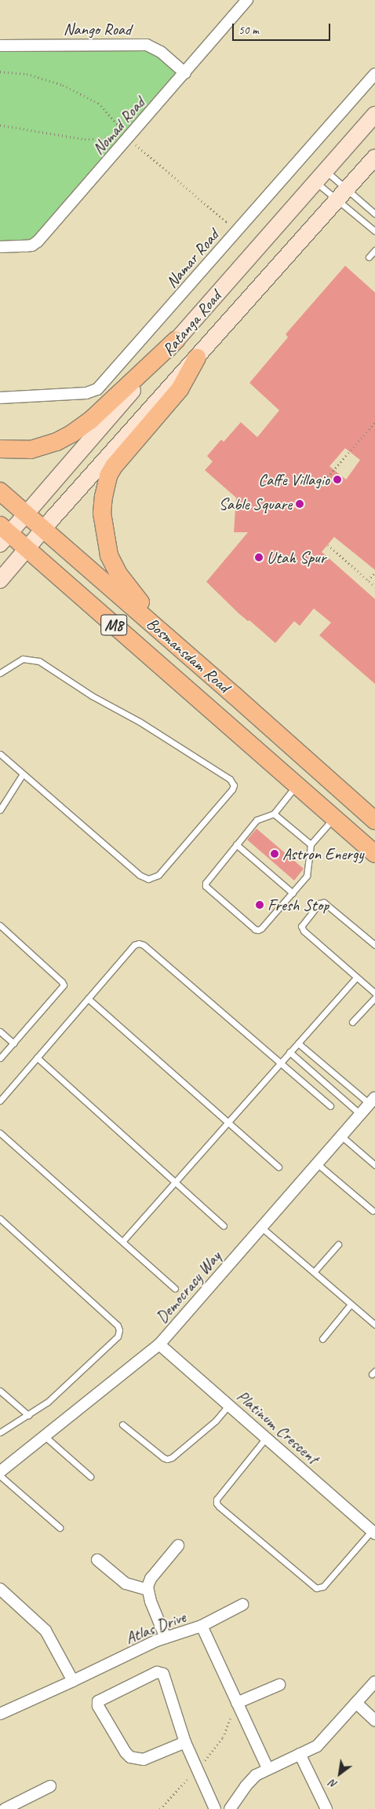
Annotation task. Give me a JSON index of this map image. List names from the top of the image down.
{
  "streets": {
    "main road": ["Ratanga Road", "M8", "Bosmansdam Road"],
    "street": [
      "Nango Road",
      "Nomad Road",
      "Namar Road",
      "Democracy Way",
      "Platinum Crescent",
      "Atlas Drive"
    ]
  },
  "crossings": [
    ["Nango Road", "Nomad Road"],
    ["Ratanga Road", "Bosmansdam Road"],
    ["Democracy Way", "Platinum Crescent"]
  ],
  "places": [
    "Caffe Villagio",
    "Sable Square",
    "Utah Spur",
    "Astron Energy",
    "Fresh Stop"
  ],
  "scale_bar": "50 m",
  "north": "bottom left"
}
